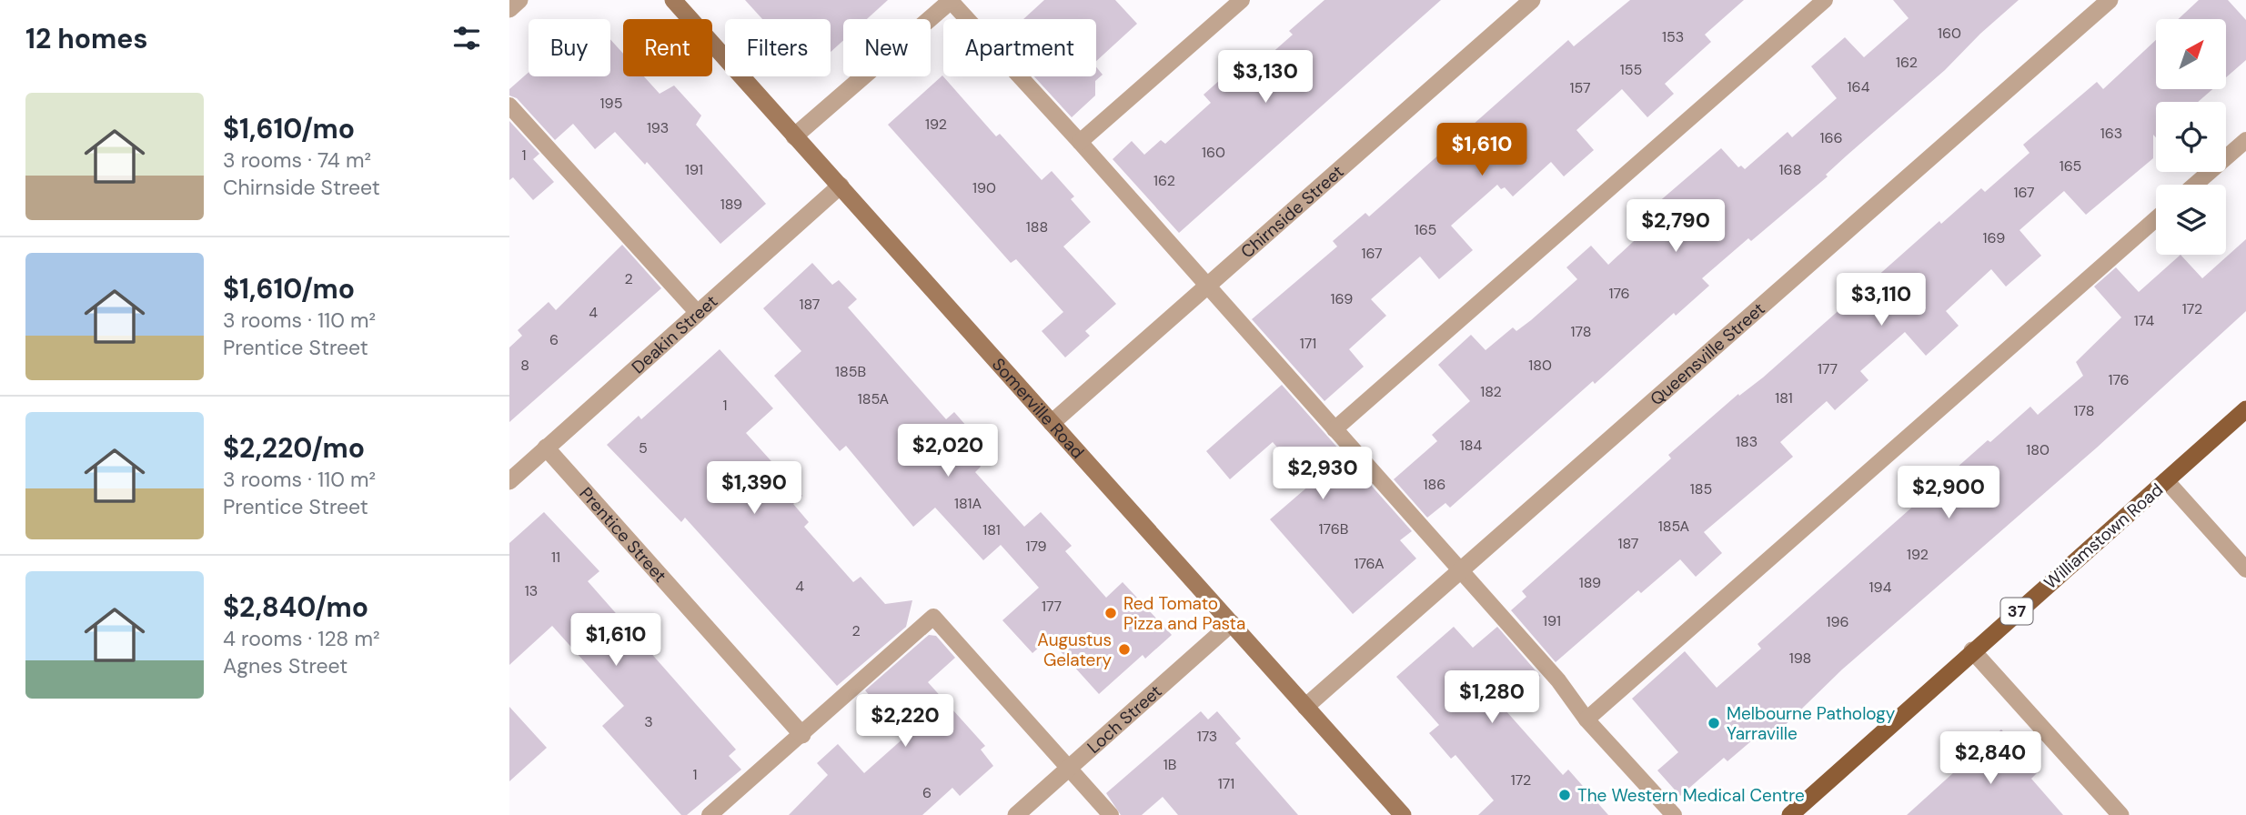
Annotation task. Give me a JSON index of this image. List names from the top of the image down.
{
  "streets": {
    "main road": ["Somerville Road", "Williamstown Road", "37"],
    "street": [
      "Chirnside Street",
      "Deakin Street",
      "Queensville Street",
      "Prentice Street",
      "Loch Street"
    ]
  },
  "crossings": [
    ["Chirnside Street", "Somerville Road"],
    ["Deakin Street", "Somerville Road"],
    ["Deakin Street", "Prentice Street"],
    ["Queensville Street", "Somerville Road"],
    ["Somerville Road", "Loch Street"]
  ],
  "places": [
    "Red Tomato Pizza and Pasta",
    "Augustus Gelatery",
    "Melbourne Pathology Yarraville",
    "The Western Medical Centre"
  ],
  "house_numbers": [
    "160",
    "153",
    "162",
    "155",
    "164",
    "157",
    "195",
    "192",
    "193",
    "163",
    "166",
    "160",
    "1",
    "165",
    "191",
    "168",
    "162",
    "190",
    "167",
    "189",
    "188",
    "165",
    "169",
    "167",
    "2",
    "176",
    "169",
    "187",
    "172",
    "4",
    "174",
    "178",
    "6",
    "171",
    "8",
    "180",
    "177",
    "185B",
    "176",
    "182",
    "181",
    "185A",
    "1",
    "178",
    "183",
    "184",
    "5",
    "180",
    "186",
    "185",
    "181A",
    "185A",
    "176B",
    "181",
    "187",
    "179",
    "192",
    "11",
    "176A",
    "189",
    "4",
    "194",
    "13",
    "177",
    "191",
    "196",
    "2",
    "198",
    "3",
    "173",
    "1B",
    "1",
    "172",
    "171",
    "6"
  ],
  "north": "top right",
  "page": {
    "heading": "12 homes",
    "chip": [
      "Buy",
      "Rent",
      "Filters",
      "New",
      "Apartment"
    ],
    "price": [
      "$3,130",
      "$1,610",
      "$2,790",
      "$3,110",
      "$2,020",
      "$2,930",
      "$1,390",
      "$2,900",
      "$1,610",
      "$1,280",
      "$2,220",
      "$2,840"
    ],
    "list": [
      {
        "name": "$1,610/mo",
        "note": "3 rooms · 74 m² · Chirnside Street"
      },
      {
        "name": "$1,610/mo",
        "note": "3 rooms · 110 m² · Prentice Street"
      },
      {
        "name": "$2,220/mo",
        "note": "3 rooms · 110 m² · Prentice Street"
      },
      {
        "name": "$2,840/mo",
        "note": "4 rooms · 128 m² · Agnes Street"
      }
    ]
  }
}
